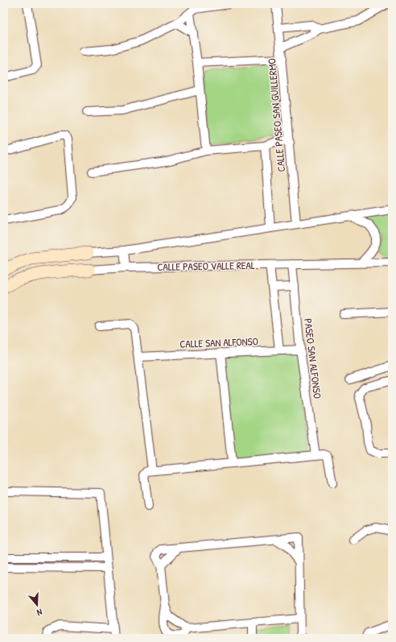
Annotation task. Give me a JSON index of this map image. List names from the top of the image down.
{
  "streets": {
    "street": [
      "CALLE PASEO SAN GUILLERMO",
      "CALLE PASEO VALLE REAL",
      "CALLE SAN ALFONSO",
      "PASEO SAN ALFONSO"
    ]
  },
  "crossings": [
    ["CALLE PASEO SAN GUILLERMO", "CALLE PASEO VALLE REAL"],
    ["CALLE PASEO VALLE REAL", "PASEO SAN ALFONSO"],
    ["CALLE SAN ALFONSO", "PASEO SAN ALFONSO"]
  ],
  "north": "bottom"
}
